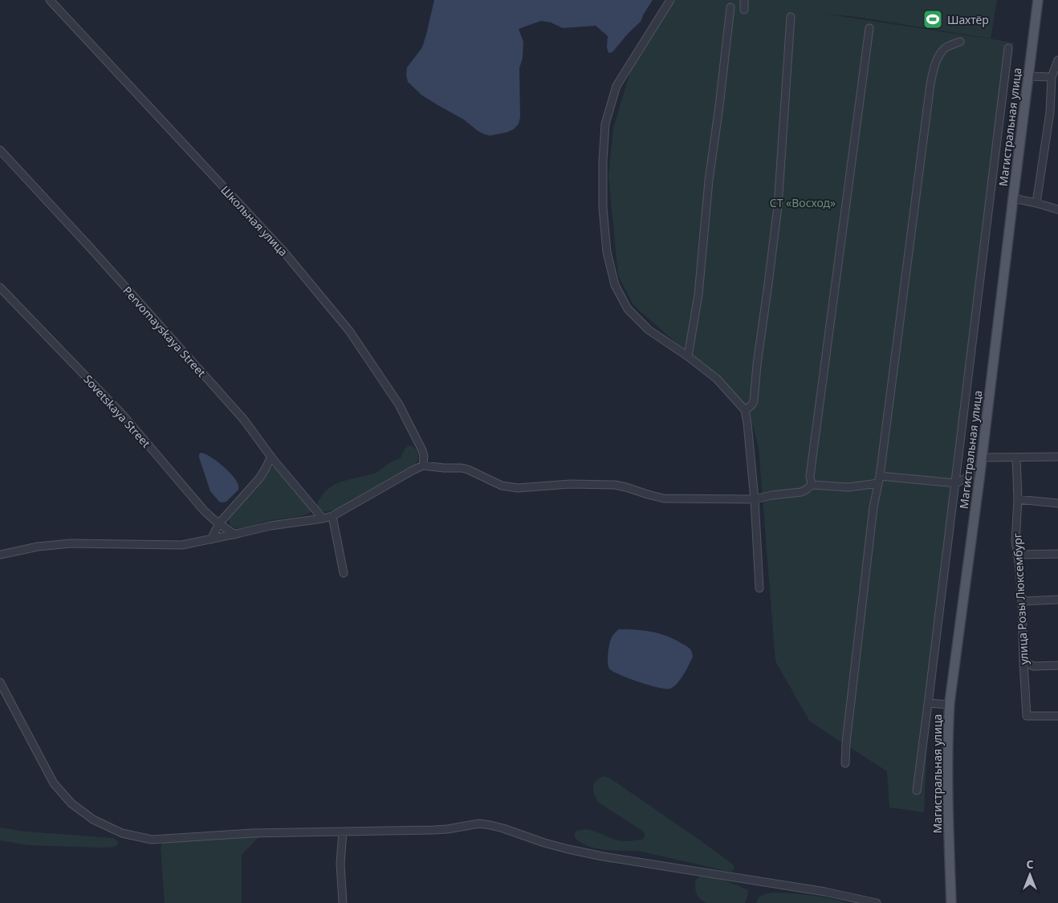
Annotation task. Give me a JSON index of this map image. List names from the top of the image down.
{
  "streets": {
    "main road": ["Магистральная улица"],
    "street": [
      "Школьная улица",
      "Pervomayskaya Street",
      "Sovetskaya Street",
      "улица Розы Люксембург"
    ]
  },
  "parks": ["СТ «Восход»"],
  "places": {
    "sports": ["Шахтёр"]
  },
  "north": "top"
}
